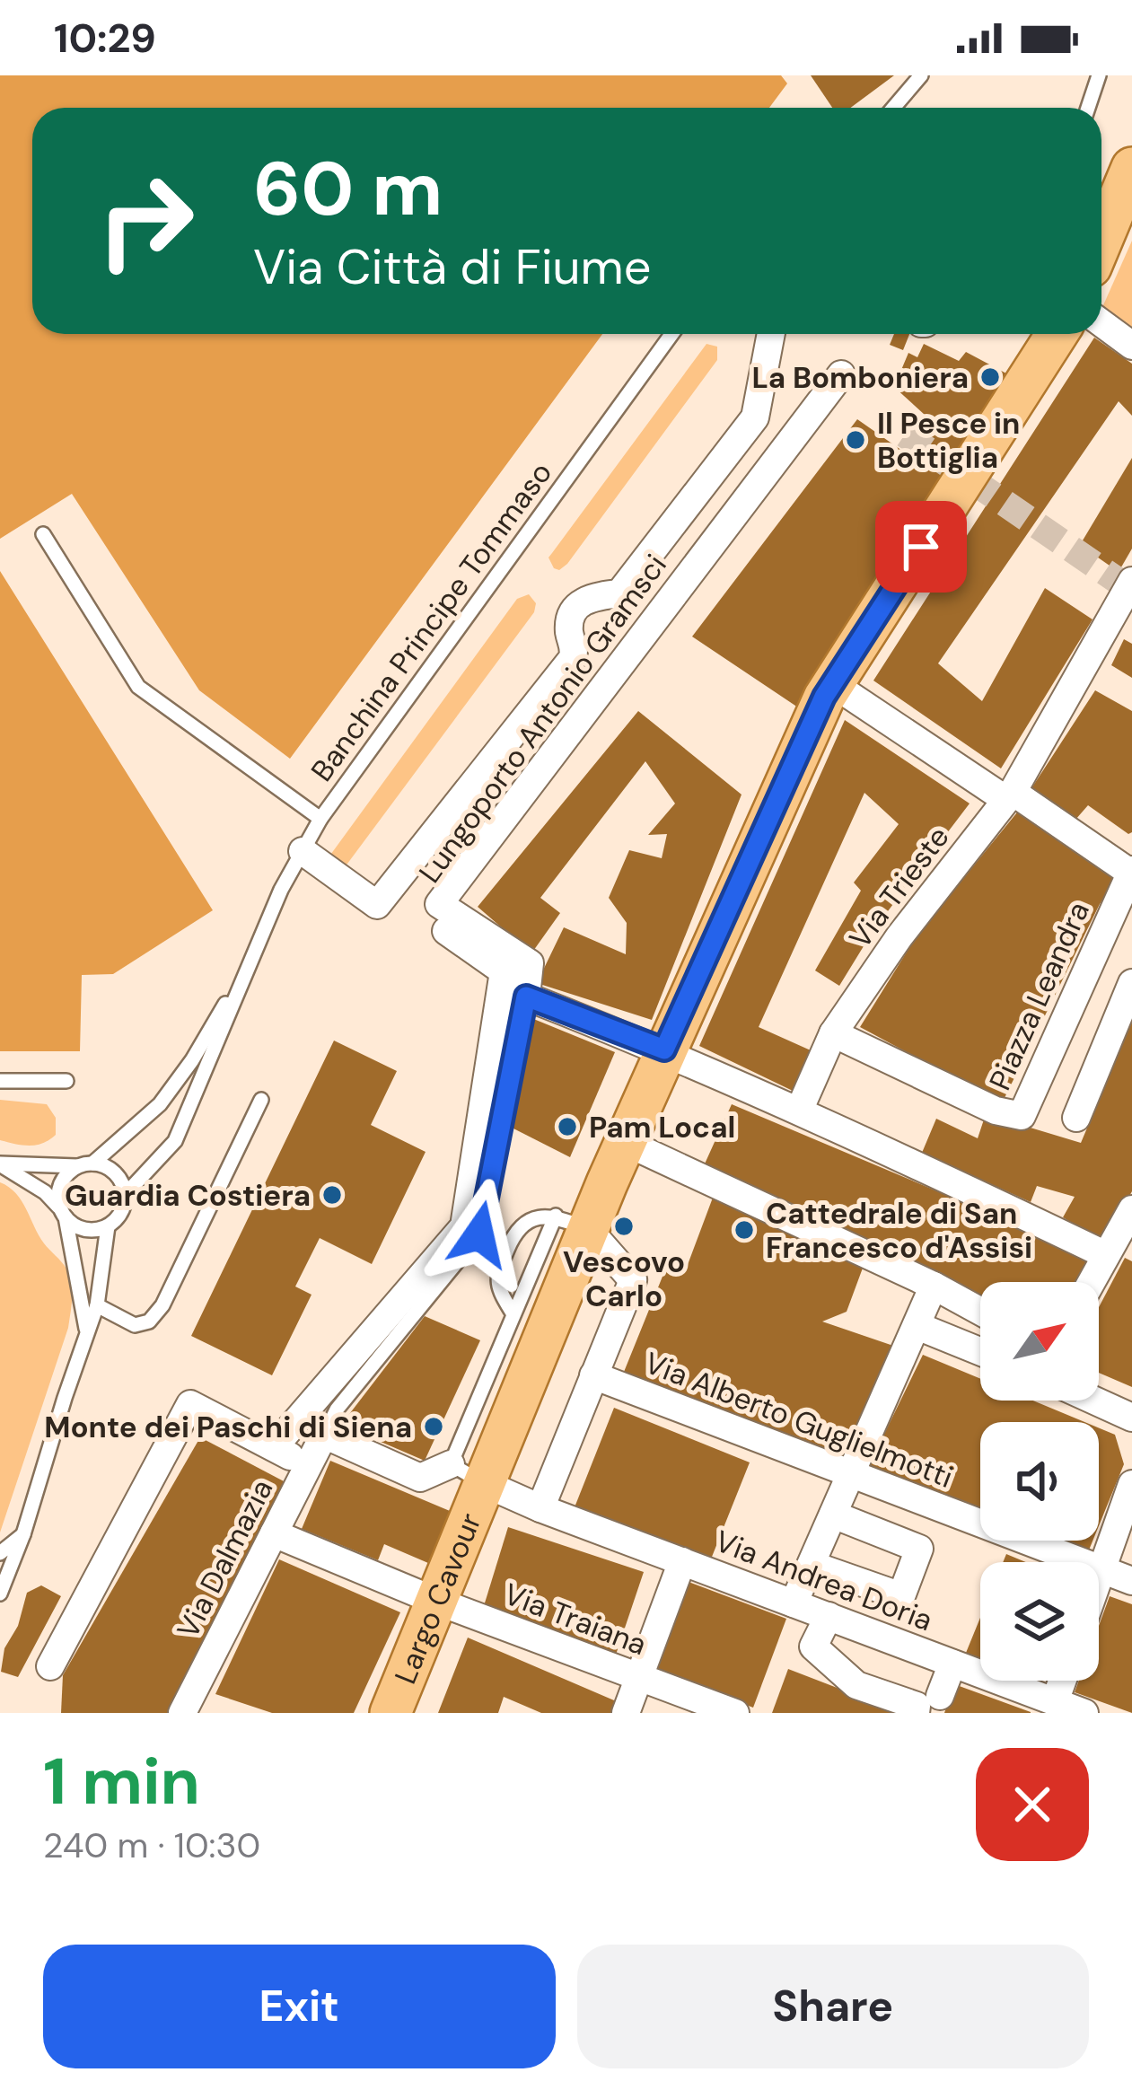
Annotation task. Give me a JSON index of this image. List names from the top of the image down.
{
  "streets": {
    "main road": ["Largo Cavour"],
    "street": [
      "Lungoporto Antonio Gramsci",
      "Via Trieste",
      "Piazza Leandra",
      "Via Alberto Guglielmotti",
      "Via Dalmazia",
      "Via Andrea Doria",
      "Via Traiana"
    ],
    "lane": ["Banchina Principe Tommaso"]
  },
  "crossings": [
    ["Lungoporto Antonio Gramsci", "Via Dalmazia"],
    ["Via Trieste", "Piazza Leandra"],
    ["Via Dalmazia", "Via Traiana"],
    ["Via Andrea Doria", "Largo Cavour"],
    ["Largo Cavour", "Via Traiana"]
  ],
  "places": [
    "La Bomboniera",
    "Il Pesce in Bottiglia",
    "Pam Local",
    "Guardia Costiera",
    "Vescovo Carlo",
    "Cattedrale di San Francesco d'Assisi",
    "Monte dei Paschi di Siena"
  ],
  "north": "top right",
  "page": {
    "status": "10:29",
    "turn": ["60 m", "Via Città di Fiume"],
    "heading": ["1 min", "240 m · 10:30"],
    "buttons": ["Exit", "Share"]
  }
}
